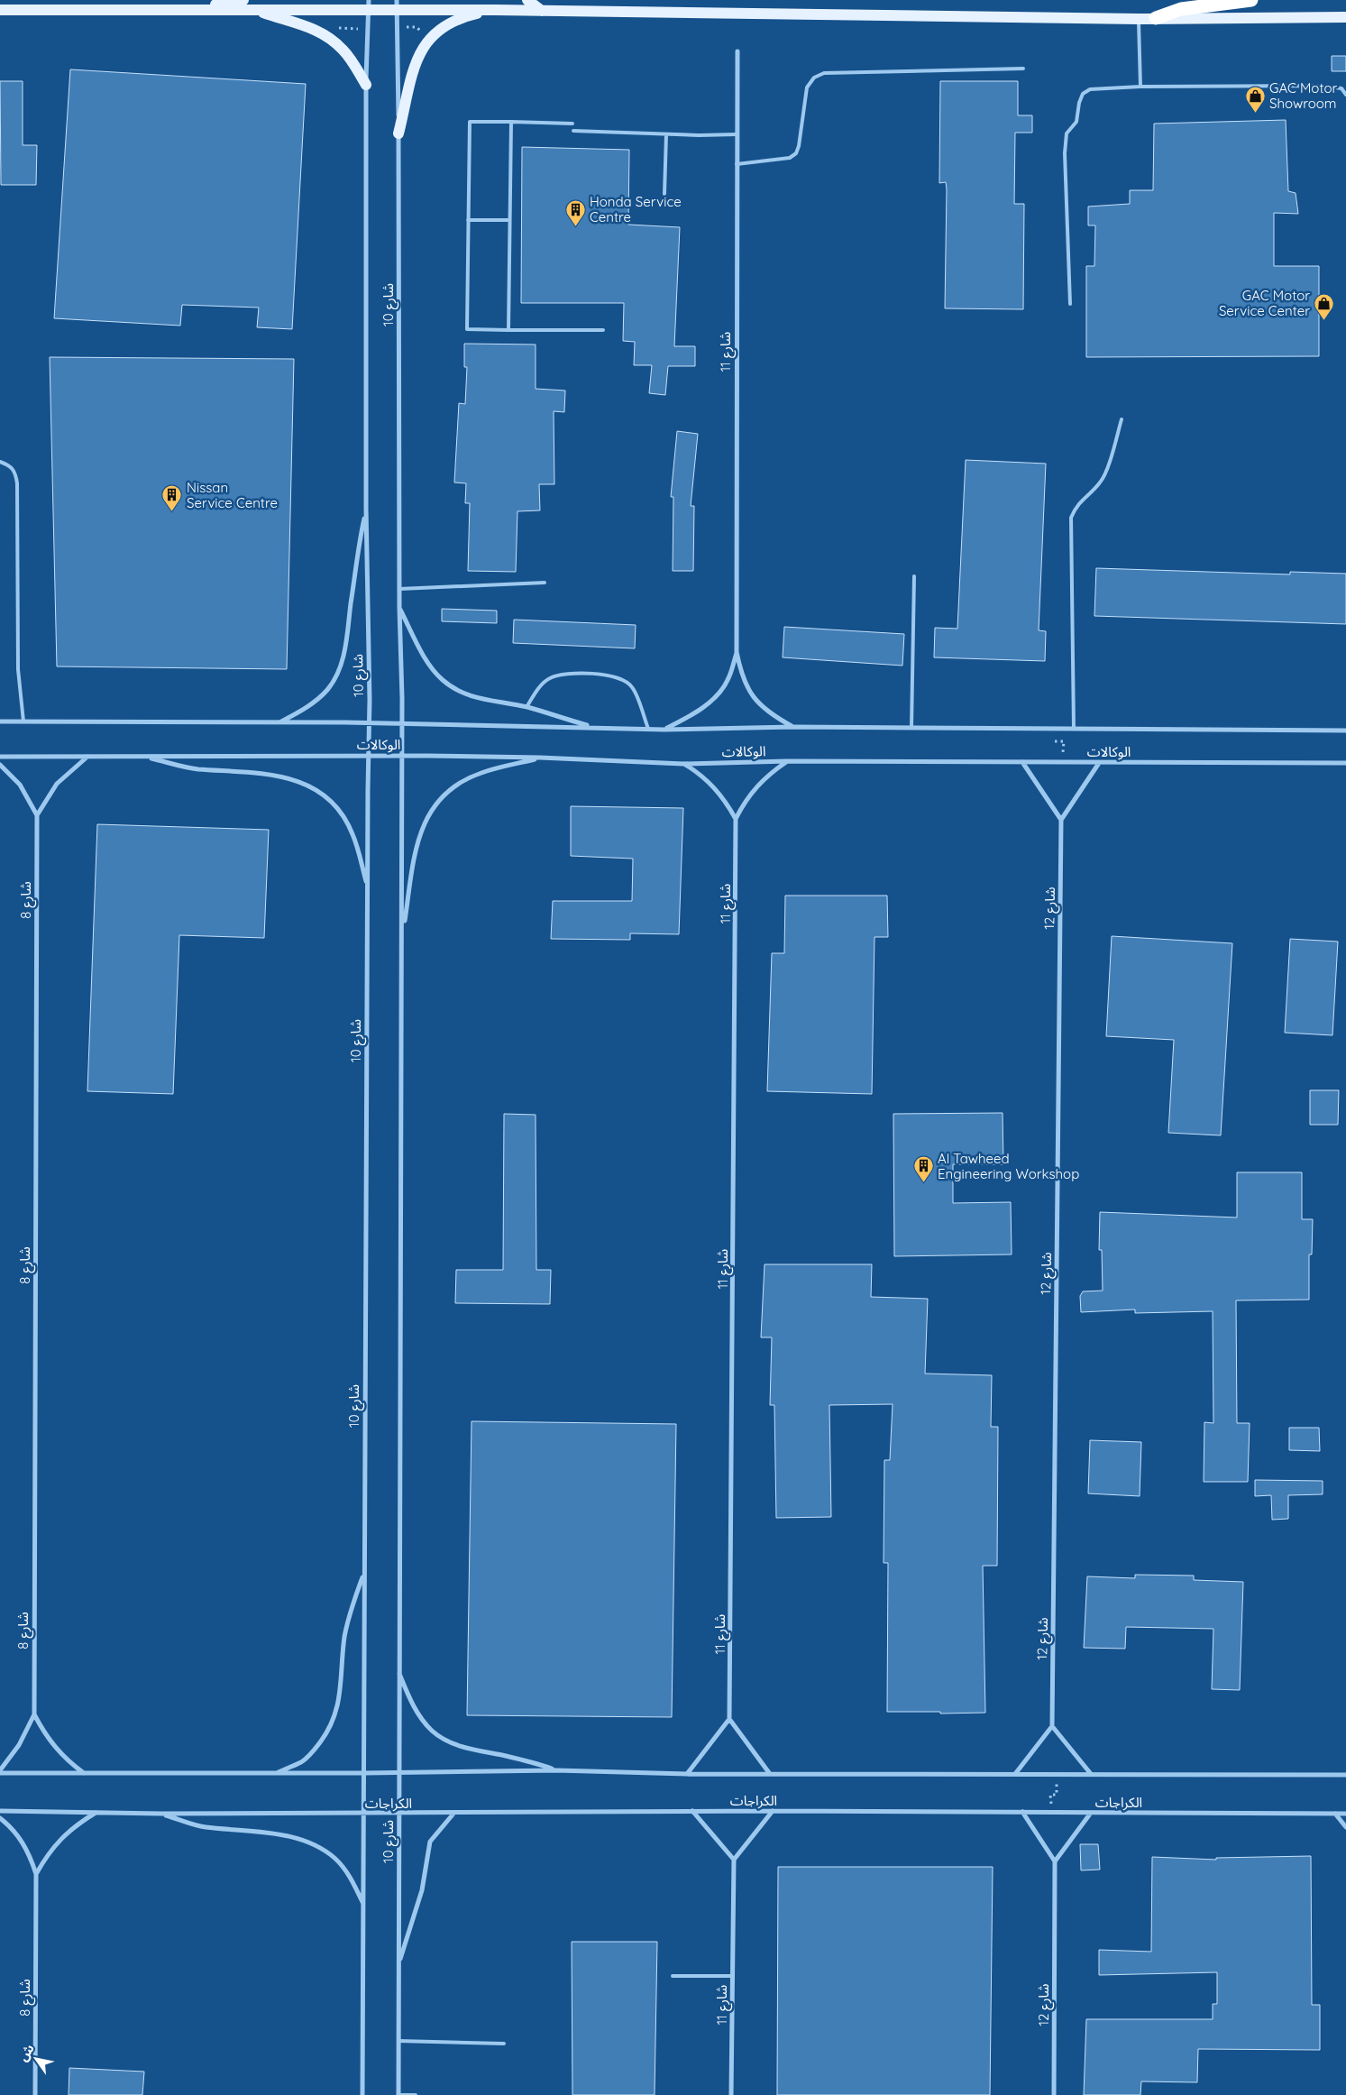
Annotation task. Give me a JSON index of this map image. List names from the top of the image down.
{
  "streets": {
    "street": [
      "شارع 10",
      "شارع 11",
      "الوكالات",
      "شارع 8",
      "شارع 12",
      "الكراجات"
    ]
  },
  "crossings": [
    ["شارع 10", "الوكالات"],
    ["شارع 10", "الكراجات"],
    ["شارع 11", "الوكالات"],
    ["شارع 8", "الكراجات"]
  ],
  "places": {
    "shop": ["GAC Motor Showroom", "GAC Motor Service Center"],
    "building": ["Honda Service Centre", "Nissan Service Centre", "Al Tawheed Engineering Workshop"]
  },
  "north": "top left"
}
